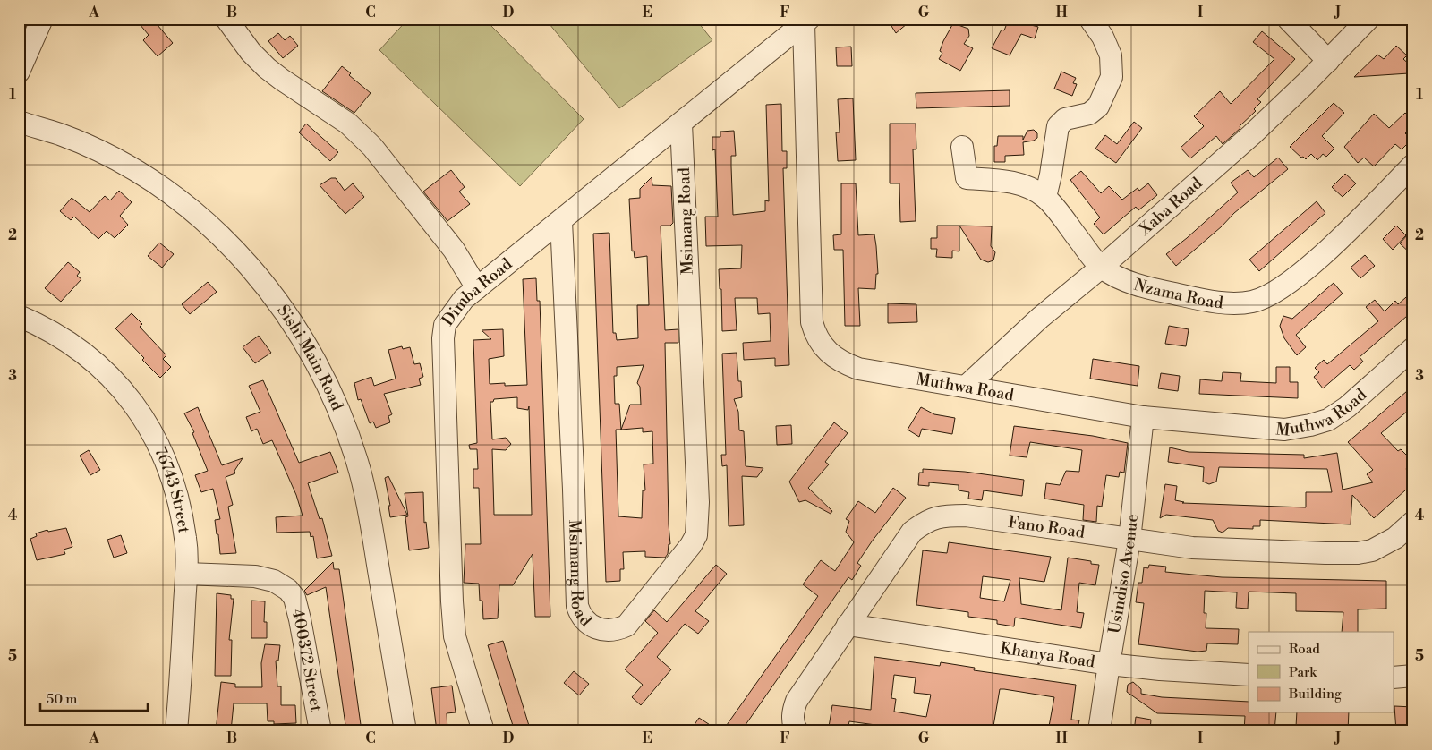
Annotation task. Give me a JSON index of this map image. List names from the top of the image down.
{
  "streets": {
    "street": [
      "Xaba Road",
      "Msimang Road",
      "Nzama Road",
      "Dimba Road",
      "Sishi Main Road",
      "Muthwa Road",
      "76743 Street",
      "Fano Road",
      "Usindiso Avenue",
      "Khanya Road",
      "400372 Street"
    ]
  },
  "crossings": [
    ["Xaba Road", "Nzama Road"],
    ["Xaba Road", "Muthwa Road"],
    ["Msimang Road", "Dimba Road"],
    ["Dimba Road", "Muthwa Road"],
    ["Muthwa Road", "Usindiso Avenue"],
    ["76743 Street", "400372 Street"],
    ["Fano Road", "Usindiso Avenue"],
    ["Fano Road", "Khanya Road"],
    ["Usindiso Avenue", "Khanya Road"]
  ],
  "legend": ["Road", "Park", "Building"],
  "scale_bar": "50 m",
  "grid": {
    "columns": [
      "A",
      "B",
      "C",
      "D",
      "E",
      "F",
      "G",
      "H",
      "I",
      "J"
    ],
    "rows": [
      "1",
      "2",
      "3",
      "4",
      "5"
    ]
  }
}
